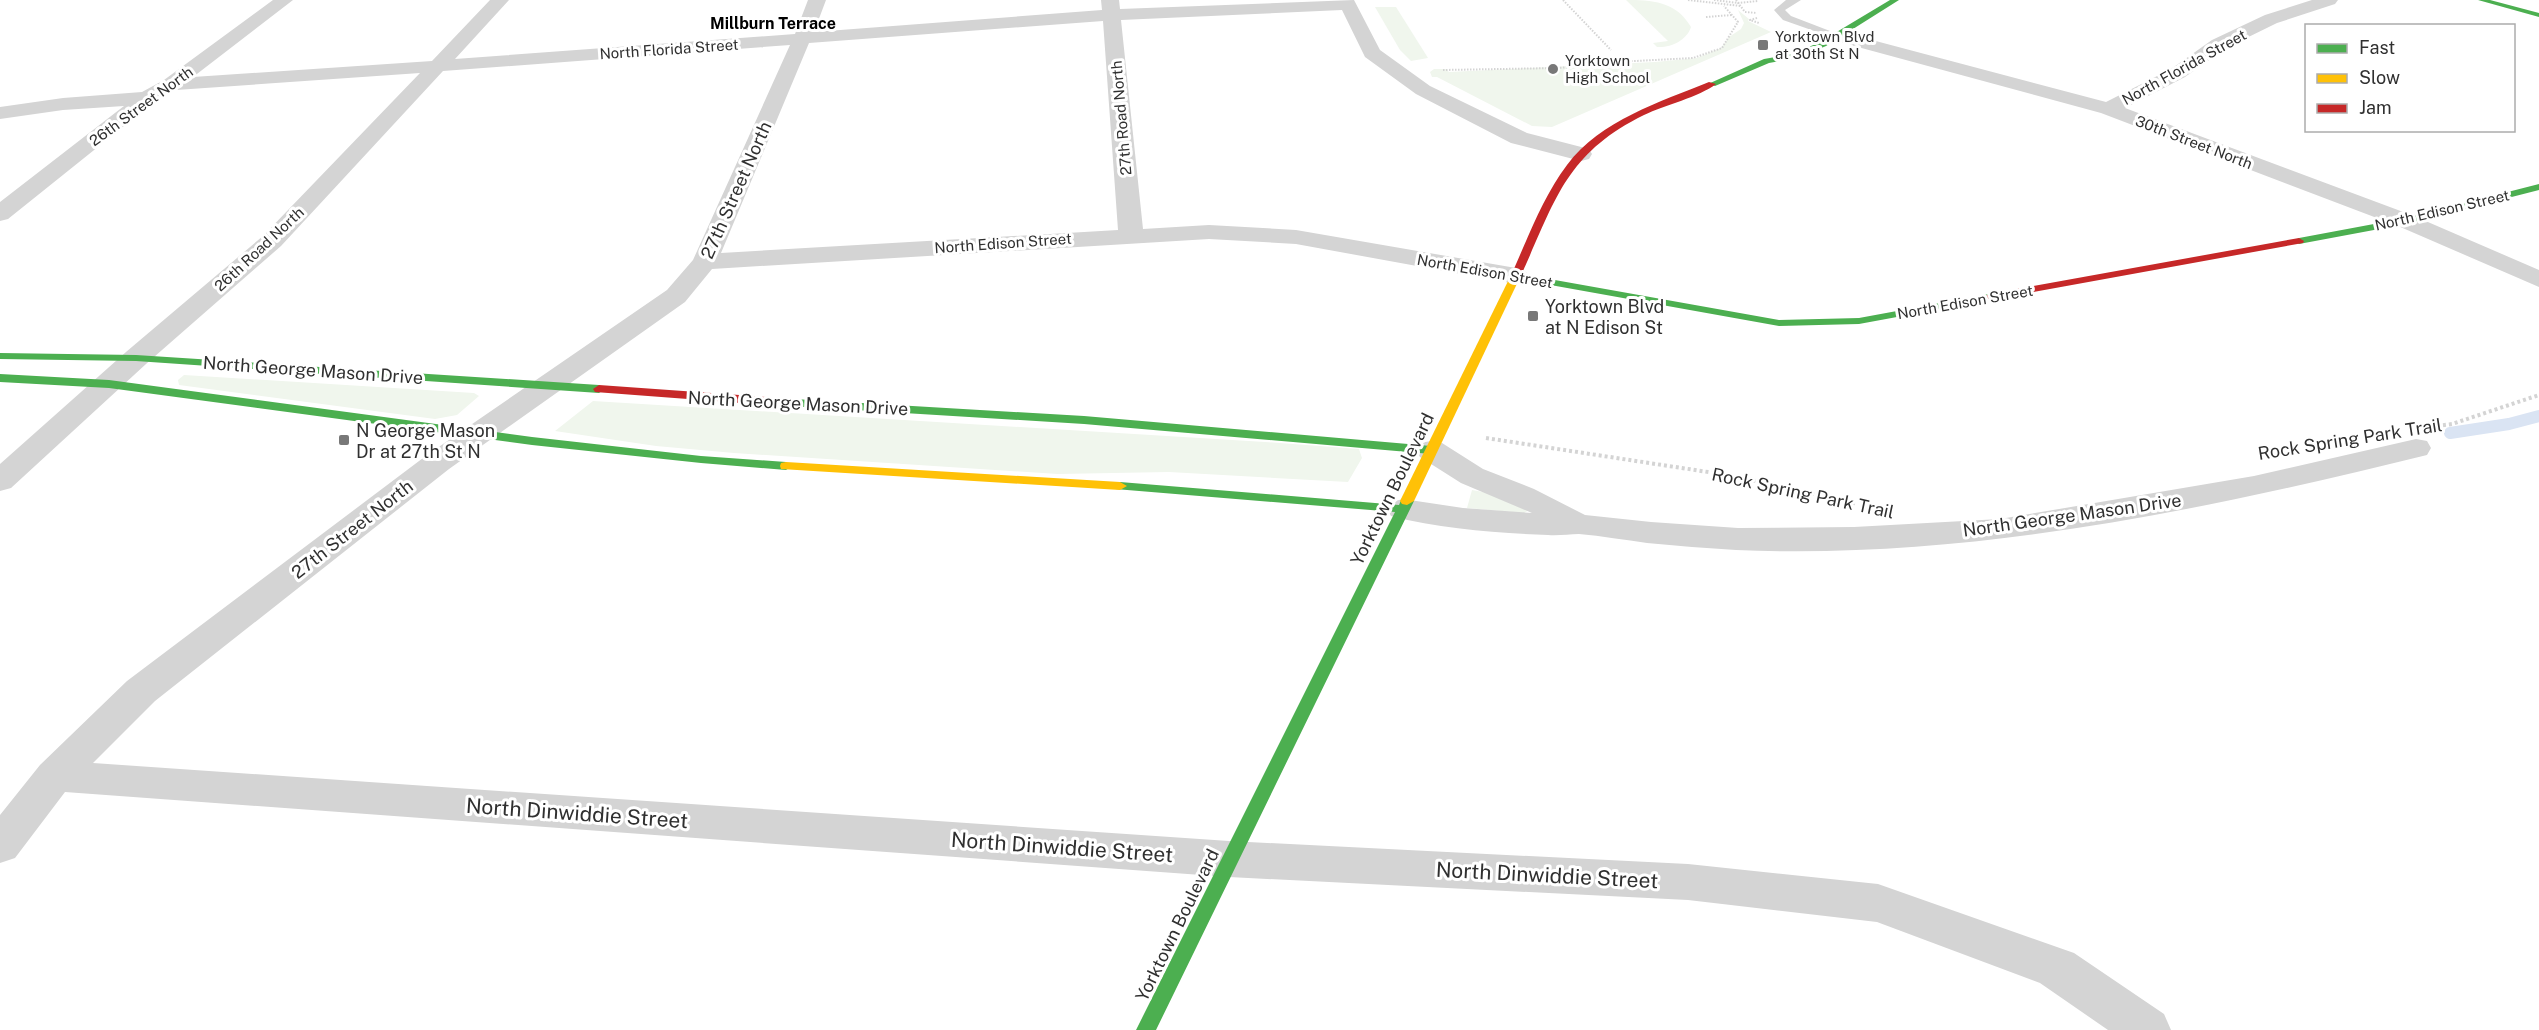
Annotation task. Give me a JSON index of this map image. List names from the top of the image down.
{
  "streets": {
    "street": [
      "North Florida Street",
      "26th Street North",
      "27th Road North",
      "30th Street North",
      "27th Street North",
      "North Edison Street",
      "26th Road North",
      "North George Mason Drive",
      "Yorktown Boulevard",
      "North Dinwiddie Street"
    ],
    "path": ["Rock Spring Park Trail"]
  },
  "crossings": [
    ["North Florida Street", "26th Street North"],
    ["North Florida Street", "27th Road North"],
    ["North Florida Street", "30th Street North"],
    ["North Florida Street", "27th Street North"],
    ["North Florida Street", "26th Road North"],
    ["27th Road North", "North Edison Street"],
    ["30th Street North", "North Edison Street"],
    ["30th Street North", "Yorktown Boulevard"],
    ["27th Street North", "North Edison Street"],
    ["27th Street North", "North George Mason Drive"],
    ["27th Street North", "North Dinwiddie Street"],
    ["North Edison Street", "Yorktown Boulevard"],
    ["26th Road North", "North George Mason Drive"],
    ["North George Mason Drive", "Rock Spring Park Trail"],
    ["North George Mason Drive", "Yorktown Boulevard"],
    ["Yorktown Boulevard", "North Dinwiddie Street"]
  ],
  "districts": ["Millburn Terrace"],
  "places": {
    "transit": ["Yorktown Blvd at 30th St N", "Yorktown Blvd at N Edison St", "N George Mason Dr at 27th St N"],
    "other": ["Yorktown High School"]
  },
  "legend": ["Fast", "Slow", "Jam"]
}
